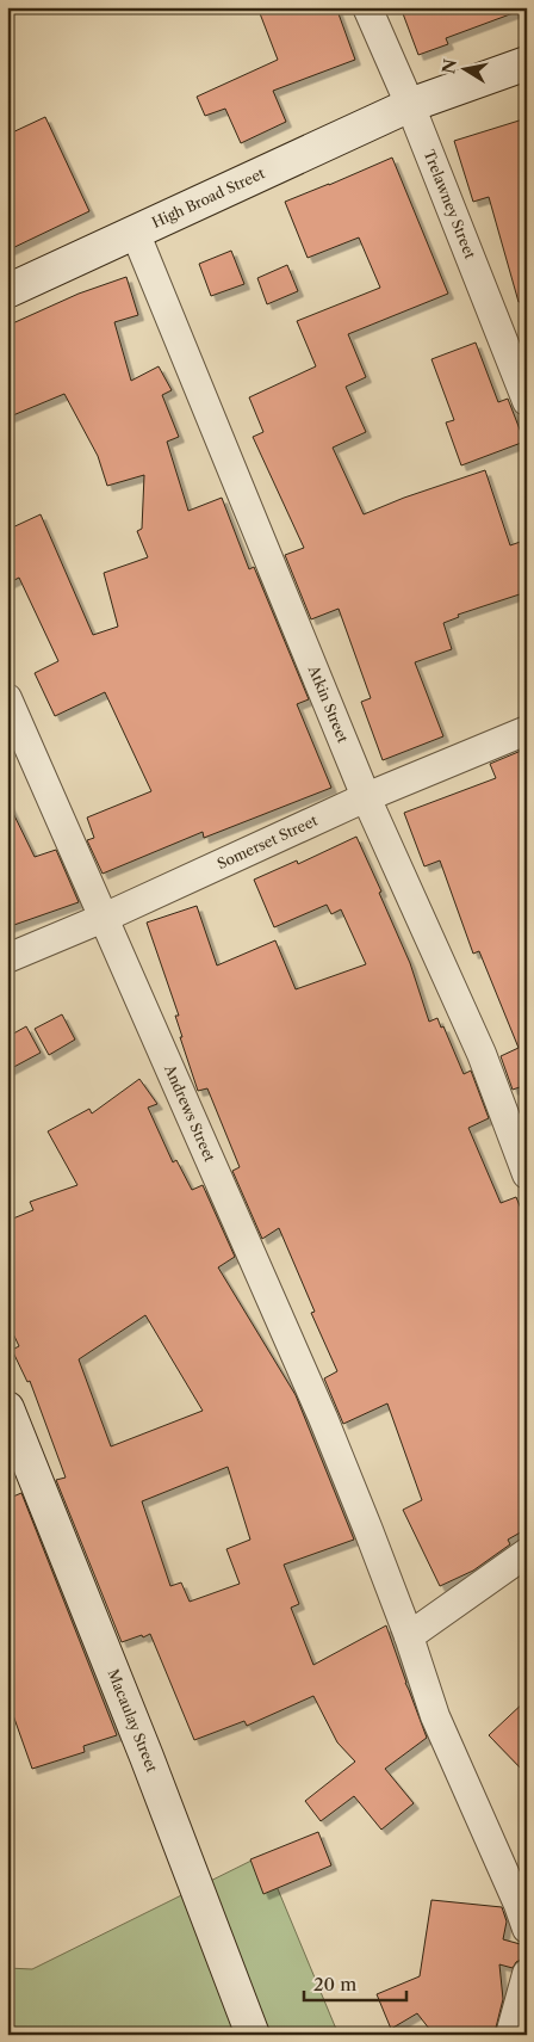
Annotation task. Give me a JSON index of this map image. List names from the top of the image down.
{
  "streets": {
    "street": [
      "High Broad Street",
      "Trelawney Street",
      "Atkin Street",
      "Somerset Street",
      "Andrews Street",
      "Macaulay Street"
    ]
  },
  "crossings": [
    ["High Broad Street", "Trelawney Street"],
    ["High Broad Street", "Atkin Street"],
    ["Atkin Street", "Somerset Street"],
    ["Somerset Street", "Andrews Street"]
  ],
  "scale_bar": "20 m",
  "north": "left"
}
